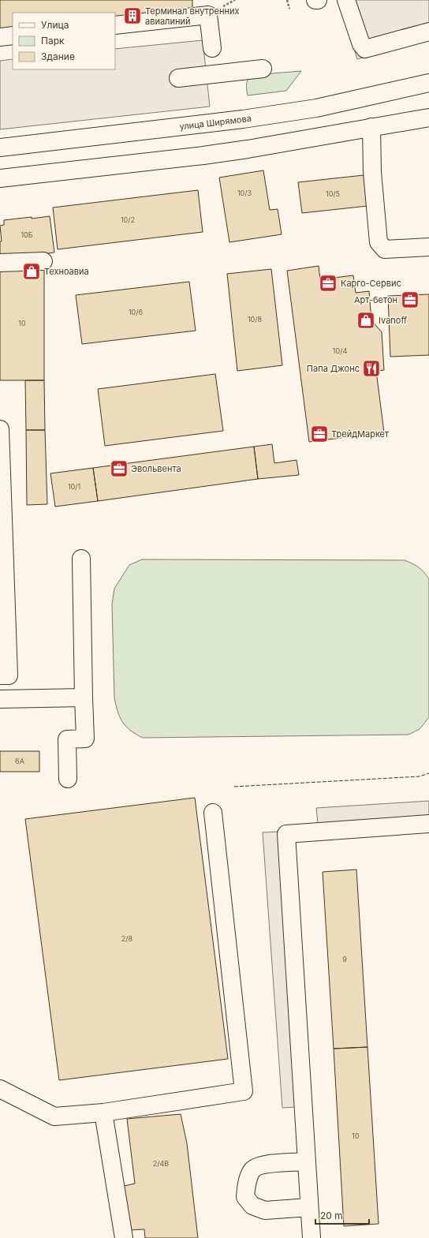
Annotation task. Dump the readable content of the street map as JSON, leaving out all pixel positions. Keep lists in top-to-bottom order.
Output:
{
  "streets": {
    "main road": ["улица Ширямова"]
  },
  "places": {
    "building": ["Терминал внутренних авиалиний"],
    "shop": ["Техноавиа", "Ivanoff"],
    "office": [
      "Карго-Сервис",
      "Арт-бетон",
      "ТрейдМаркет",
      "Эвольвента"
    ],
    "restaurant": ["Папа Джонс"]
  },
  "house_numbers": [
    "10/3",
    "10/5",
    "10/2",
    "10Б",
    "10/6",
    "10/8",
    "10",
    "10/4",
    "10/1",
    "6А",
    "2/8",
    "9",
    "10",
    "2/4В"
  ],
  "legend": ["Улица", "Парк", "Здание"],
  "scale_bar": "20 m"
}
